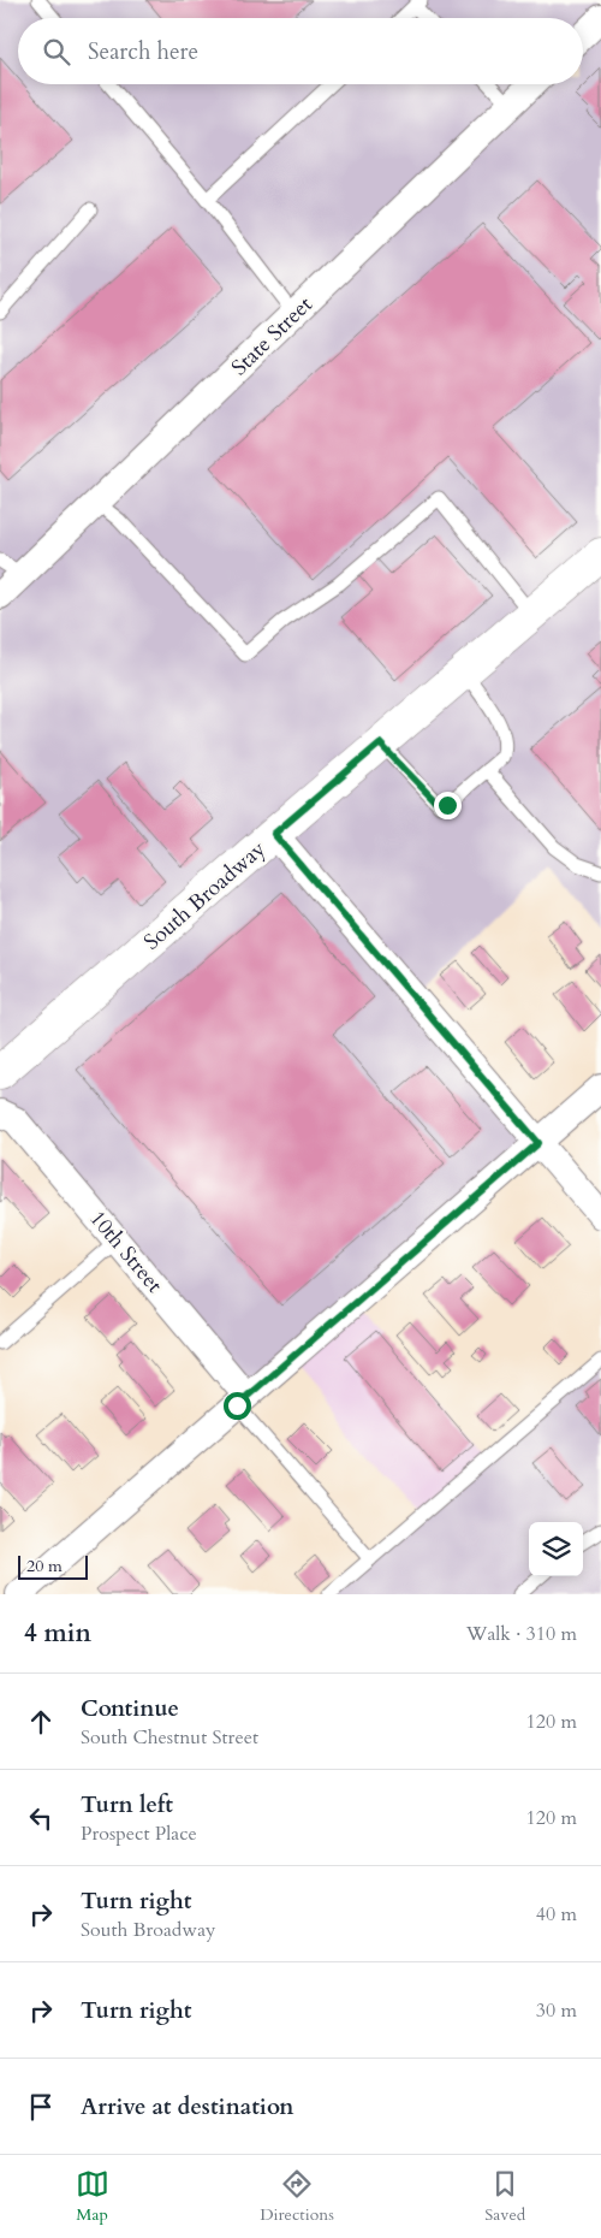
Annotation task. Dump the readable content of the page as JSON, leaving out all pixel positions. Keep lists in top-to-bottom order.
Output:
{
  "streets": {
    "street": ["State Street", "South Broadway", "10th Street"]
  },
  "scale_bar": "20 m",
  "page": {
    "search": "Search here",
    "scale": "20 m",
    "heading": ["4 min", "Walk · 310 m"],
    "list": [
      ["Continue", "South Chestnut Street", "120 m"],
      ["Turn left", "Prospect Place", "120 m"],
      ["Turn right", "South Broadway", "40 m"],
      ["Turn right", "30 m"],
      "Arrive at destination"
    ],
    "nav": ["Map", "Directions", "Saved"]
  }
}
